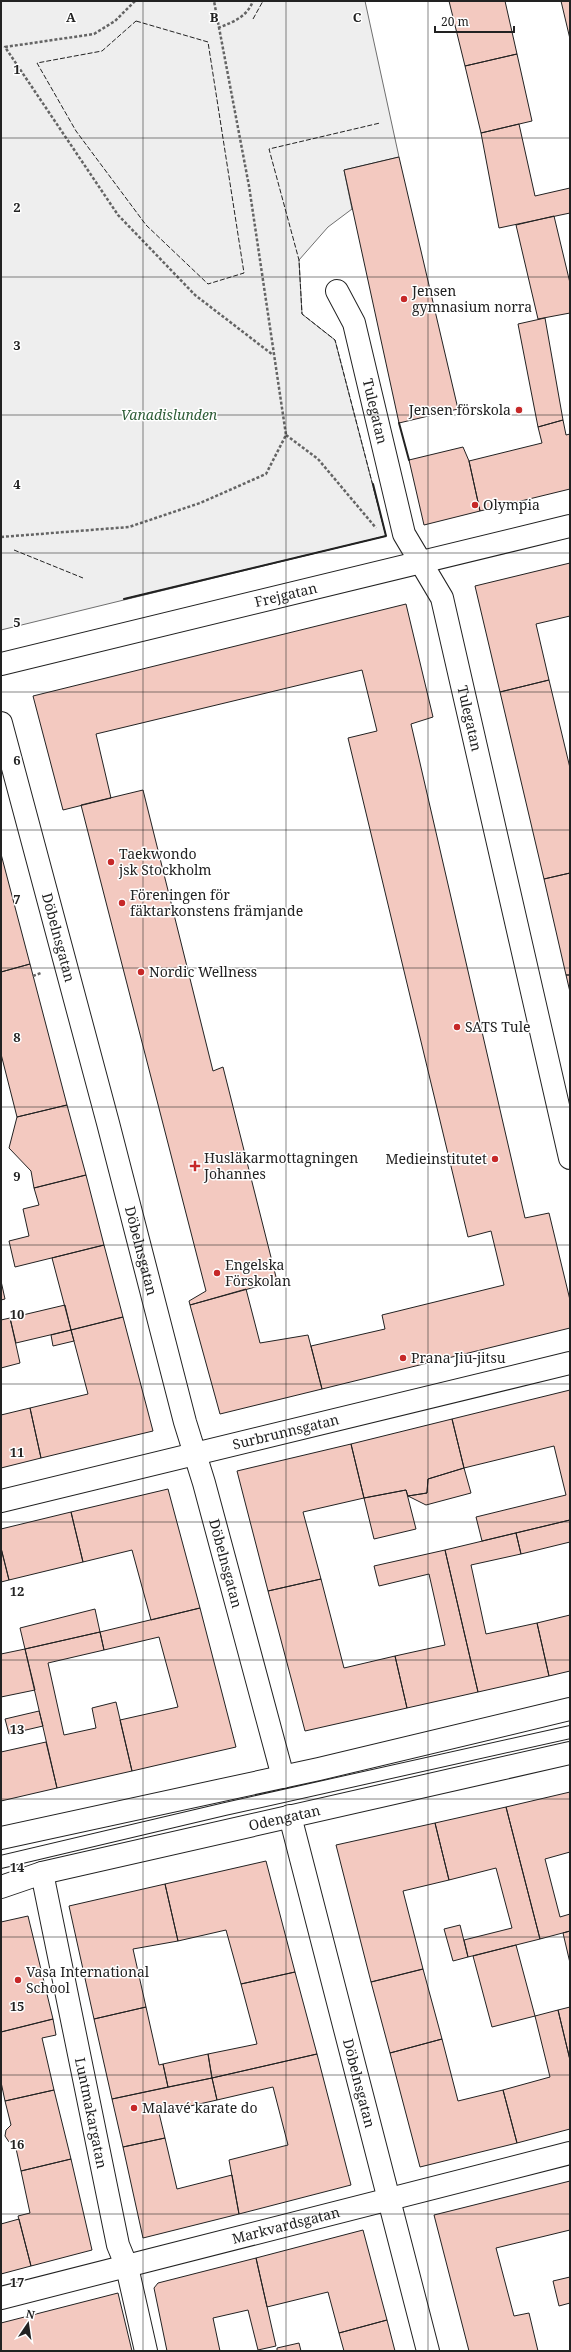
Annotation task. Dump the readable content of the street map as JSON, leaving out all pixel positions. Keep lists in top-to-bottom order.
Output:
{
  "streets": {
    "street": [
      "Tulegatan",
      "Frejgatan",
      "Döbelnsgatan",
      "Surbrunnsgatan",
      "Odengatan",
      "Luntmakargatan",
      "Markvardsgatan"
    ]
  },
  "crossings": [
    ["Tulegatan", "Frejgatan"],
    ["Döbelnsgatan", "Surbrunnsgatan"],
    ["Döbelnsgatan", "Odengatan"],
    ["Döbelnsgatan", "Markvardsgatan"],
    ["Odengatan", "Luntmakargatan"],
    ["Luntmakargatan", "Markvardsgatan"]
  ],
  "parks": ["Vanadislunden"],
  "places": {
    "other": [
      "Jensen gymnasium norra",
      "Jensen förskola",
      "Olympia",
      "Taekwondo jsk Stockholm",
      "Föreningen för fäktarkonstens främjande",
      "Nordic Wellness",
      "SATS Tule",
      "Medieinstitutet",
      "Engelska Förskolan",
      "Prana Jiu-jitsu",
      "Vasa International School",
      "Malavé karate do"
    ],
    "health": ["Husläkarmottagningen Johannes"]
  },
  "scale_bar": "20 m",
  "north": "top",
  "grid": {
    "columns": ["A", "B", "C"],
    "rows": [
      "1",
      "2",
      "3",
      "4",
      "5",
      "6",
      "7",
      "8",
      "9",
      "10",
      "11",
      "12",
      "13",
      "14",
      "15",
      "16",
      "17"
    ]
  }
}
